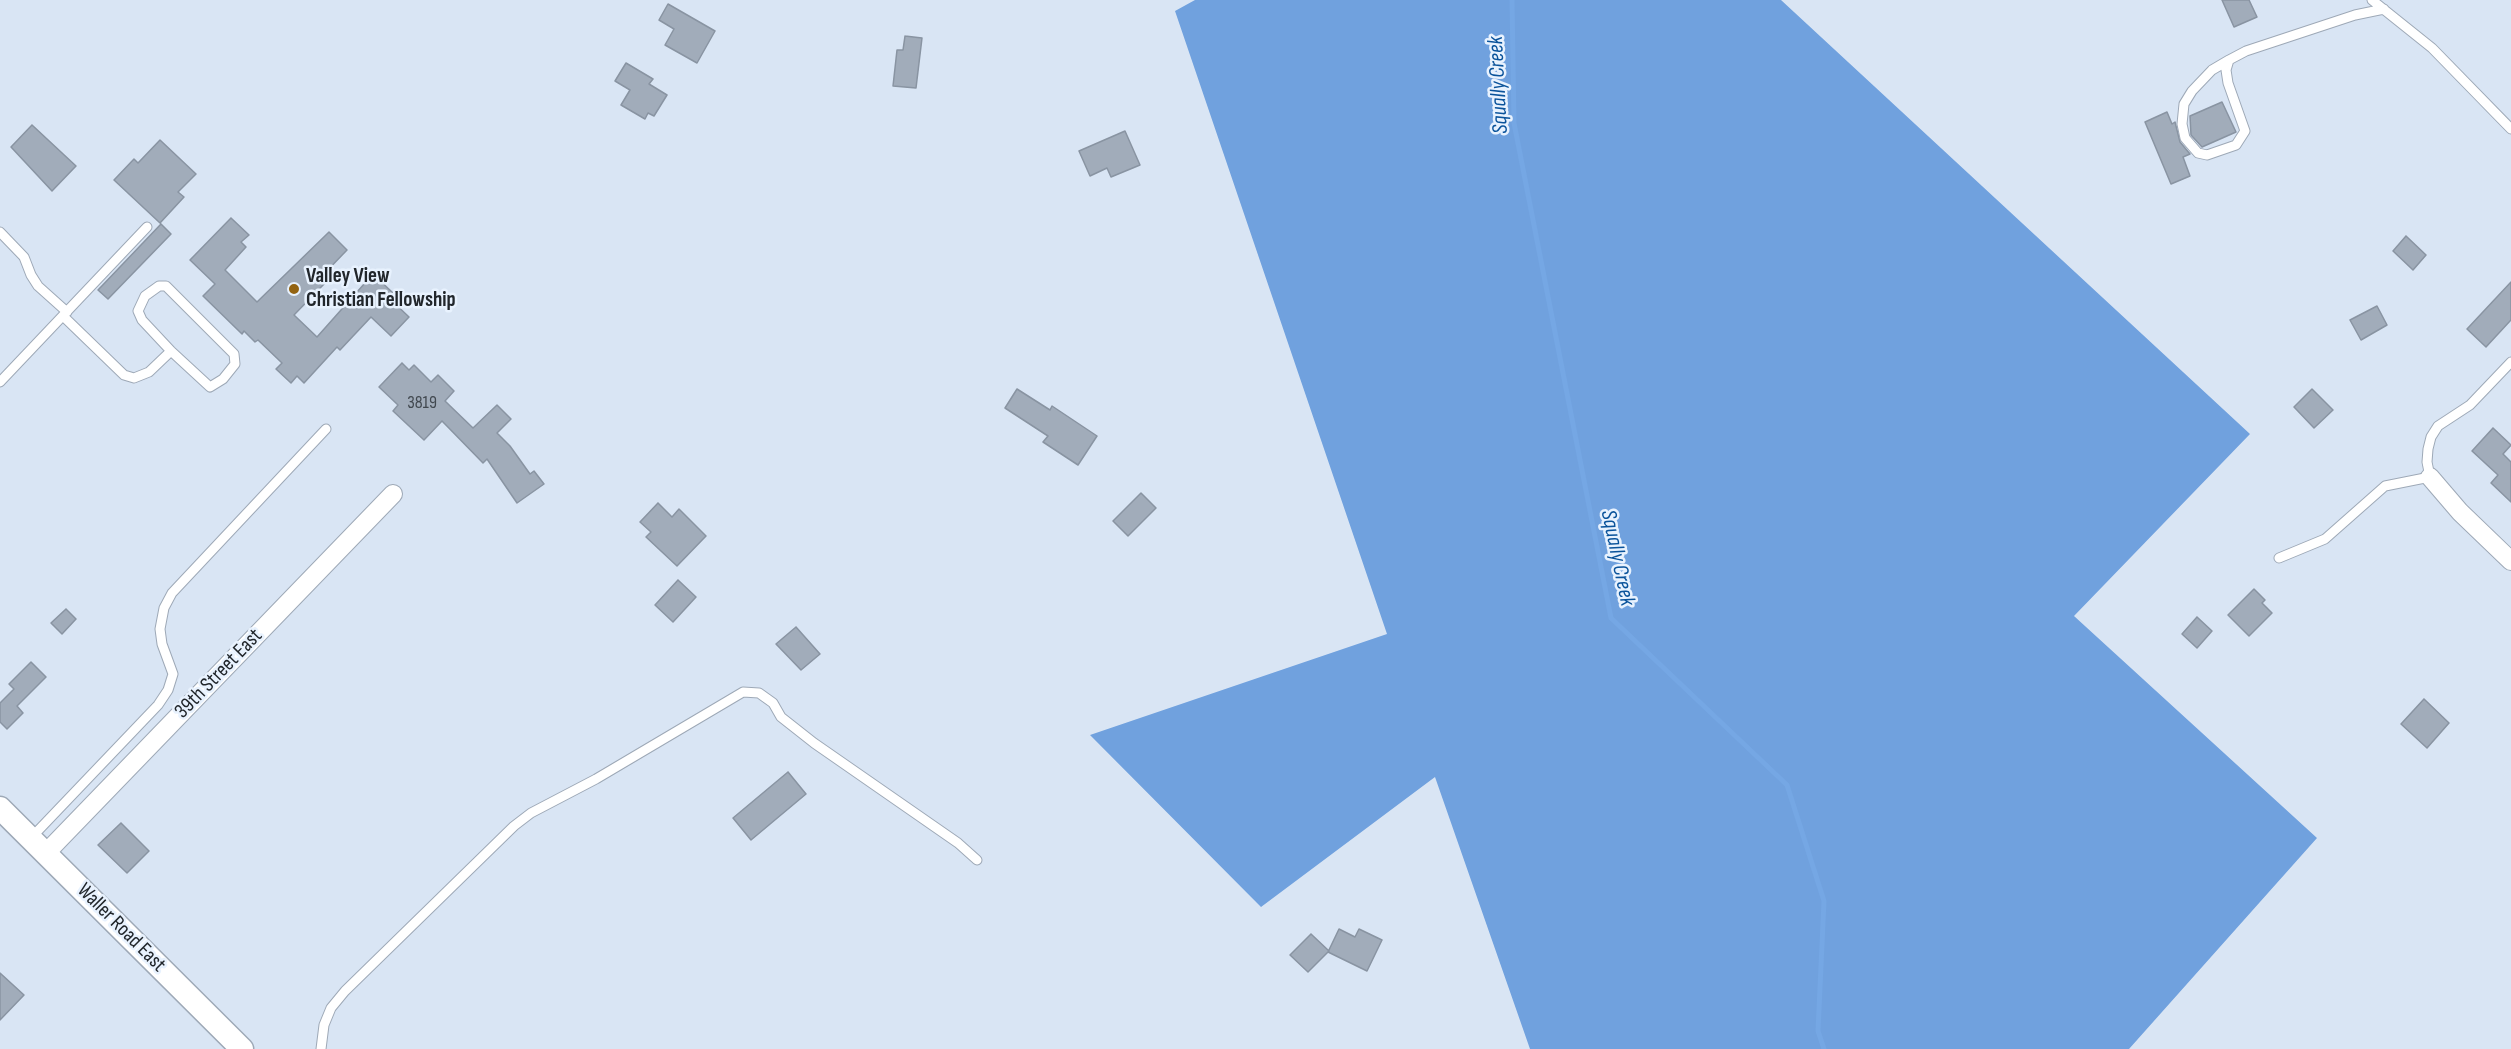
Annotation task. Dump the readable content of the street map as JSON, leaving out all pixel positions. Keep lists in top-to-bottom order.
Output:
{
  "streets": {
    "street": ["39th Street East", "Waller Road East"]
  },
  "crossings": [
    ["39th Street East", "Waller Road East"]
  ],
  "water": ["Squally Creek"],
  "places": ["Valley View Christian Fellowship"],
  "house_numbers": ["3819"]
}
